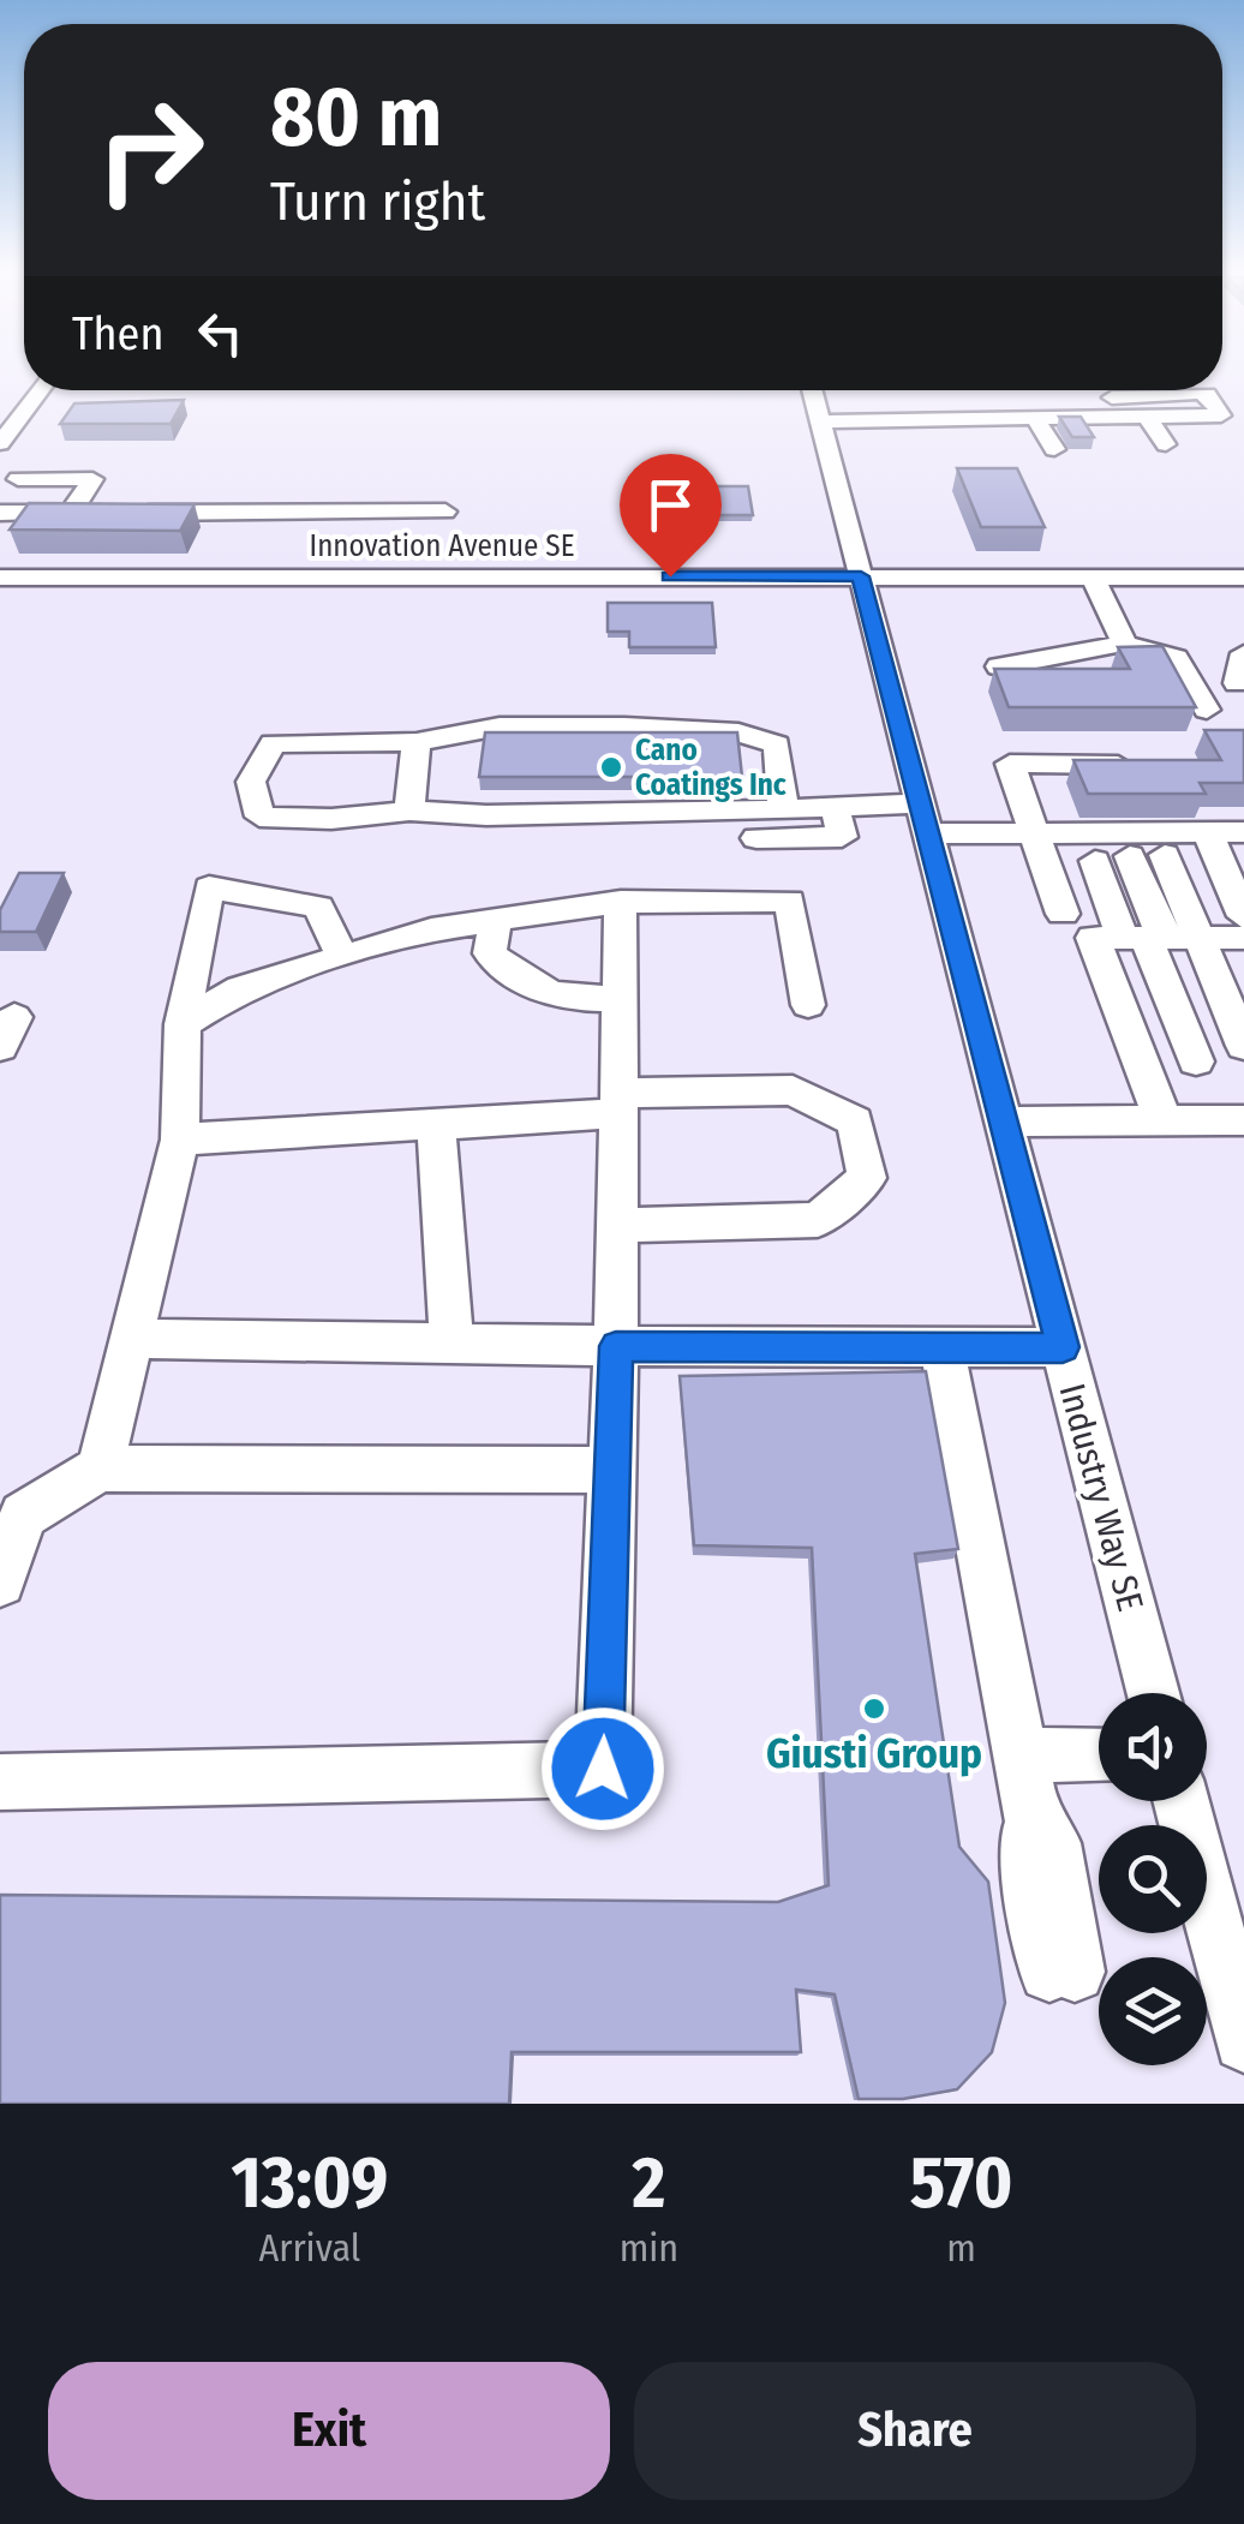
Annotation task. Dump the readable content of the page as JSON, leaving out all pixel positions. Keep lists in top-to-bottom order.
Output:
{
  "streets": {
    "street": ["Innovation Avenue SE", "Industry Way SE"]
  },
  "crossings": [
    ["Innovation Avenue SE", "Industry Way SE"]
  ],
  "places": ["Cano Coatings Inc", "Giusti Group"],
  "page": {
    "turn": ["80 m", "Turn right"],
    "then": "Then",
    "eta": [
      "13:09",
      "Arrival",
      "2",
      "min",
      "570",
      "m"
    ],
    "buttons": ["Exit", "Share"]
  }
}
